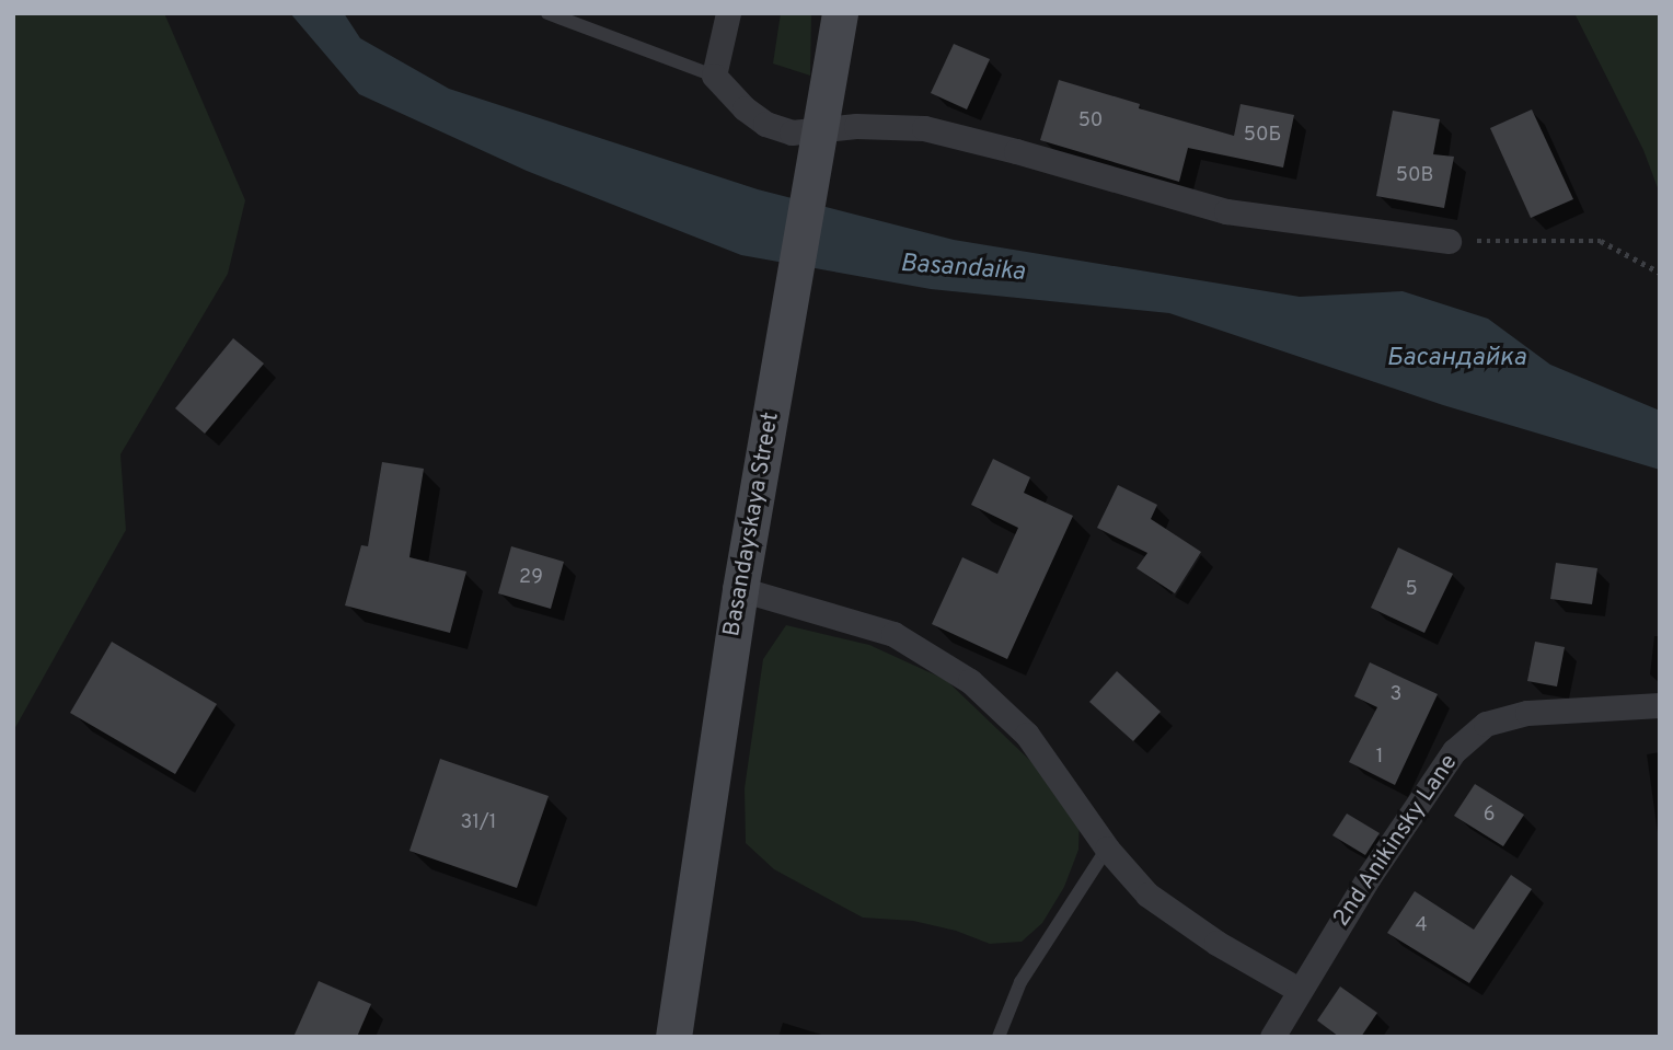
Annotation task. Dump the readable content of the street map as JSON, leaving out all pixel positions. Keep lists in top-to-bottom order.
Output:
{
  "streets": {
    "street": ["Basandayskaya Street", "2nd Anikinsky Lane"]
  },
  "water": ["Basandaika", "Басандайка"],
  "house_numbers": [
    "50",
    "50Б",
    "50В",
    "29",
    "5",
    "3",
    "1",
    "6",
    "31/1",
    "4"
  ]
}
